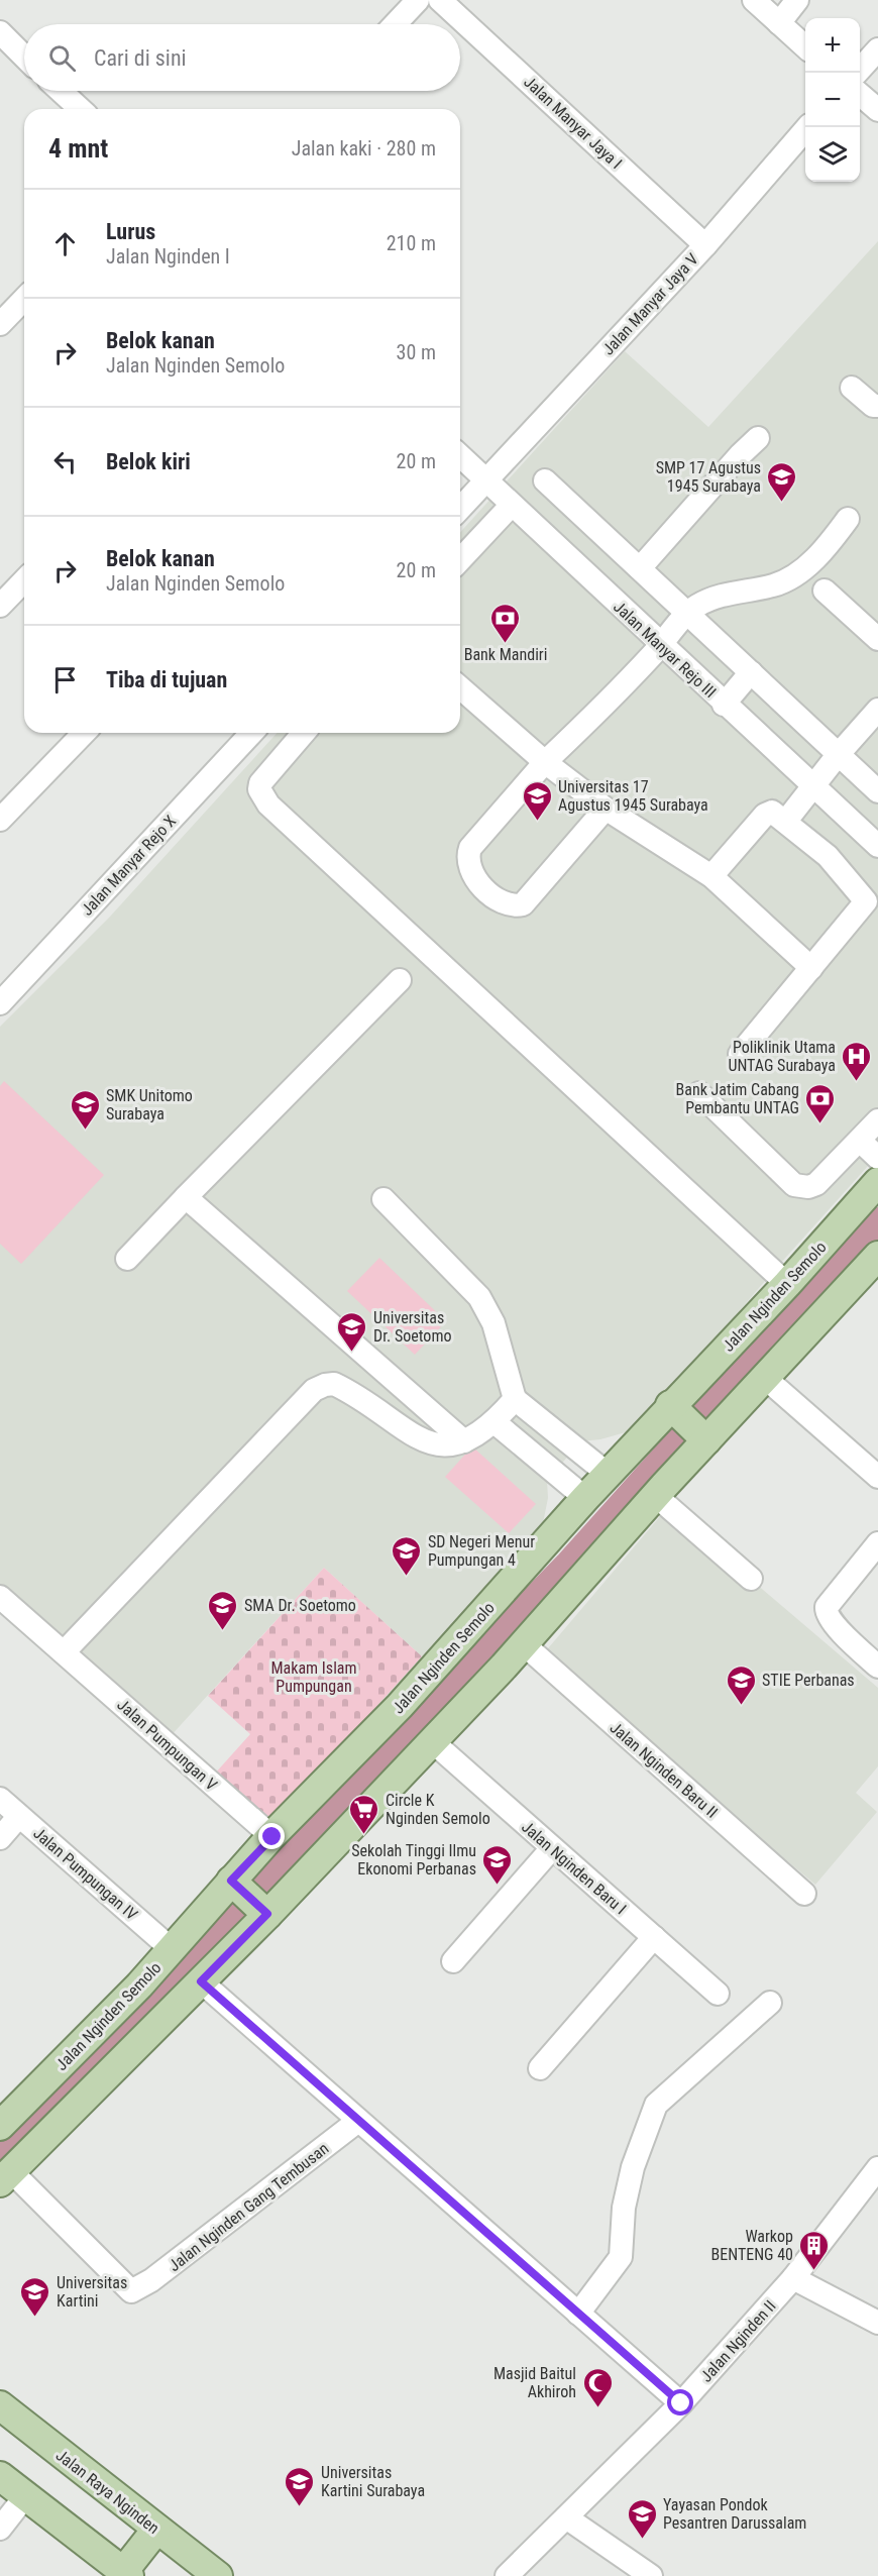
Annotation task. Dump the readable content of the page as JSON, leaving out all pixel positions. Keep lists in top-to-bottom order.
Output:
{
  "streets": {
    "main road": ["Jalan Nginden Semolo", "Jalan Raya Nginden"],
    "street": [
      "Jalan Manyar Jaya I",
      "Jalan Manyar Jaya V",
      "Jalan Manyar Rejo III",
      "Jalan Manyar Rejo X",
      "Jalan Pumpungan V",
      "Jalan Nginden Baru II",
      "Jalan Nginden Baru I",
      "Jalan Pumpungan IV",
      "Jalan Nginden Gang Tembusan",
      "Jalan Nginden II"
    ]
  },
  "crossings": [
    ["Jalan Manyar Jaya I", "Jalan Manyar Jaya V"],
    ["Jalan Manyar Jaya V", "Jalan Manyar Rejo III"],
    ["Jalan Nginden Semolo", "Jalan Pumpungan V"],
    ["Jalan Nginden Semolo", "Jalan Nginden Baru II"],
    ["Jalan Nginden Semolo", "Jalan Nginden Baru I"],
    ["Jalan Nginden Semolo", "Jalan Pumpungan IV"],
    ["Jalan Nginden Semolo", "Jalan Nginden Gang Tembusan"]
  ],
  "parks": ["Makam Islam Pumpungan"],
  "places": {
    "school or university": [
      "SMP 17 Agustus 1945 Surabaya",
      "Universitas 17 Agustus 1945 Surabaya",
      "SMK Unitomo Surabaya",
      "Universitas Dr. Soetomo",
      "SD Negeri Menur Pumpungan 4",
      "SMA Dr. Soetomo",
      "STIE Perbanas",
      "Sekolah Tinggi Ilmu Ekonomi Perbanas",
      "Universitas Kartini",
      "Universitas Kartini Surabaya",
      "Yayasan Pondok Pesantren Darussalam"
    ],
    "bank": ["Bank Mandiri", "Bank Jatim Cabang Pembantu UNTAG"],
    "hospital": ["Poliklinik Utama UNTAG Surabaya"],
    "supermarket": ["Circle K Nginden Semolo"],
    "building": ["Warkop BENTENG 40"],
    "mosque": ["Masjid Baitul Akhiroh"]
  },
  "page": {
    "map_buttons": ["+", "−"],
    "search": "Cari di sini",
    "heading": ["4 mnt", "Jalan kaki · 280 m"],
    "list": [
      ["Lurus", "Jalan Nginden I", "210 m"],
      ["Belok kanan", "Jalan Nginden Semolo", "30 m"],
      ["Belok kiri", "20 m"],
      ["Belok kanan", "Jalan Nginden Semolo", "20 m"],
      "Tiba di tujuan"
    ]
  }
}
